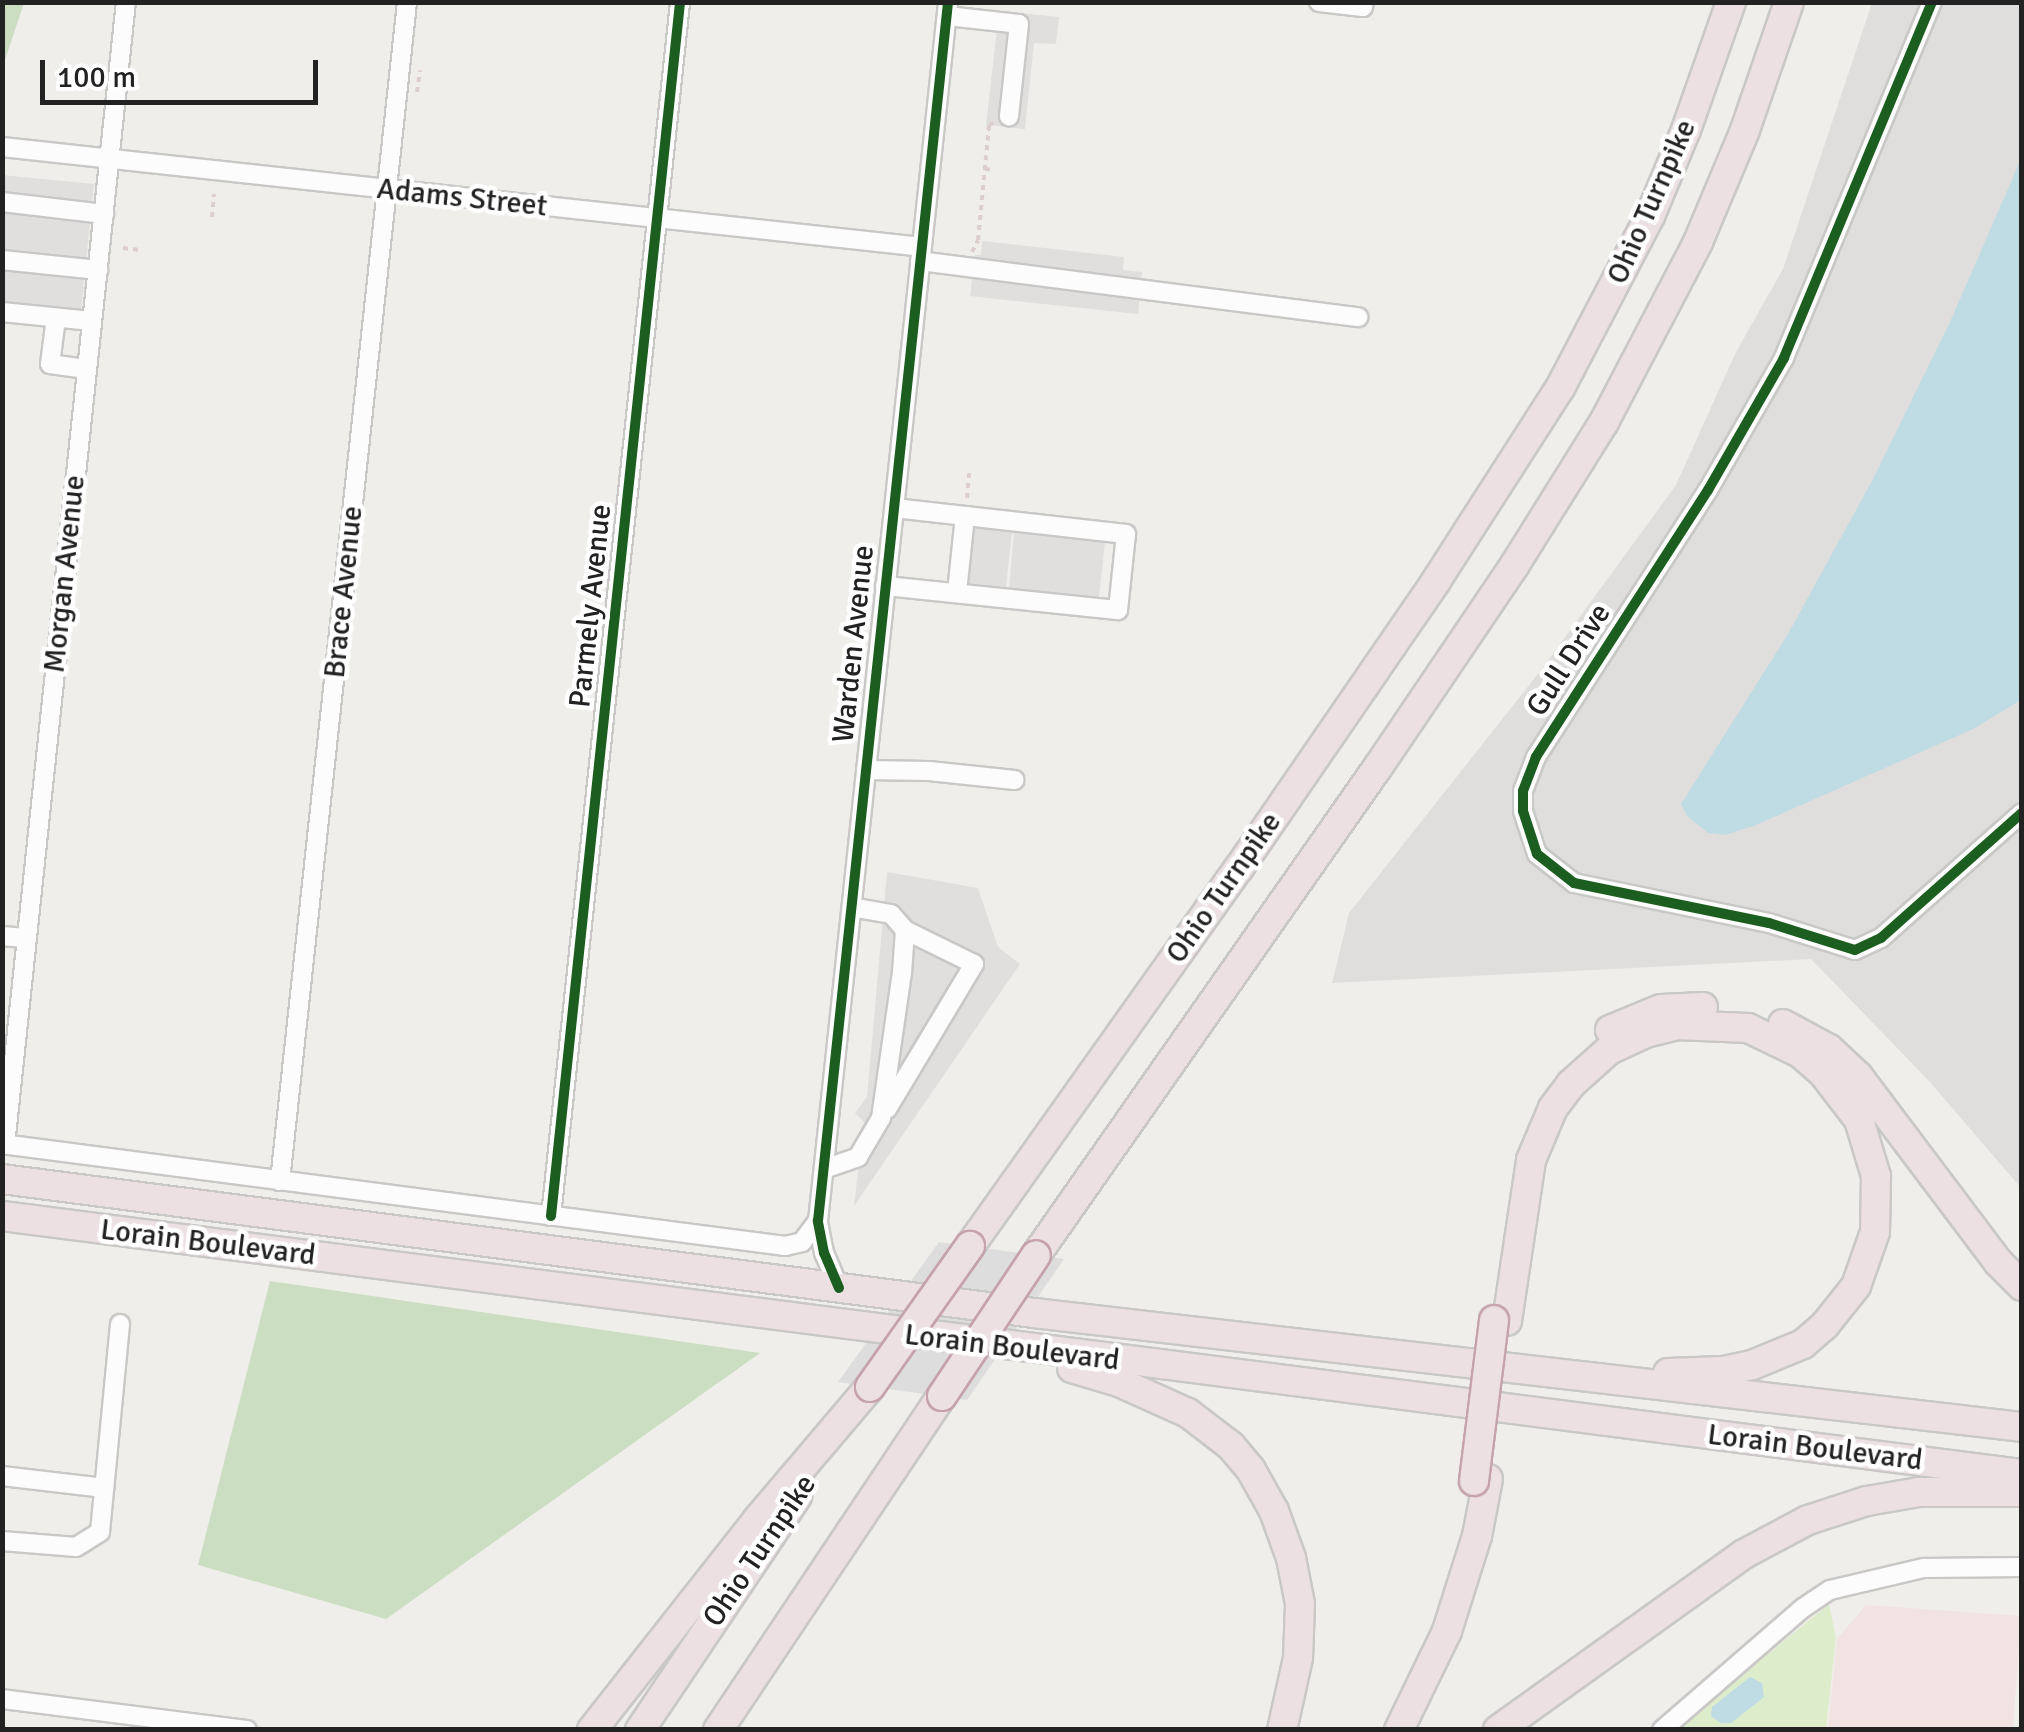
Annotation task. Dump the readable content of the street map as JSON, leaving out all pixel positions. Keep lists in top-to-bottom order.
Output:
{
  "streets": {
    "highway": ["Ohio Turnpike", "Lorain Boulevard"],
    "street": [
      "Adams Street",
      "Morgan Avenue",
      "Brace Avenue",
      "Parmely Avenue",
      "Warden Avenue",
      "Gull Drive"
    ]
  },
  "crossings": [
    ["Adams Street", "Morgan Avenue"],
    ["Adams Street", "Brace Avenue"],
    ["Adams Street", "Parmely Avenue"],
    ["Adams Street", "Warden Avenue"],
    ["Warden Avenue", "Lorain Boulevard"]
  ],
  "scale_bar": "100 m"
}
